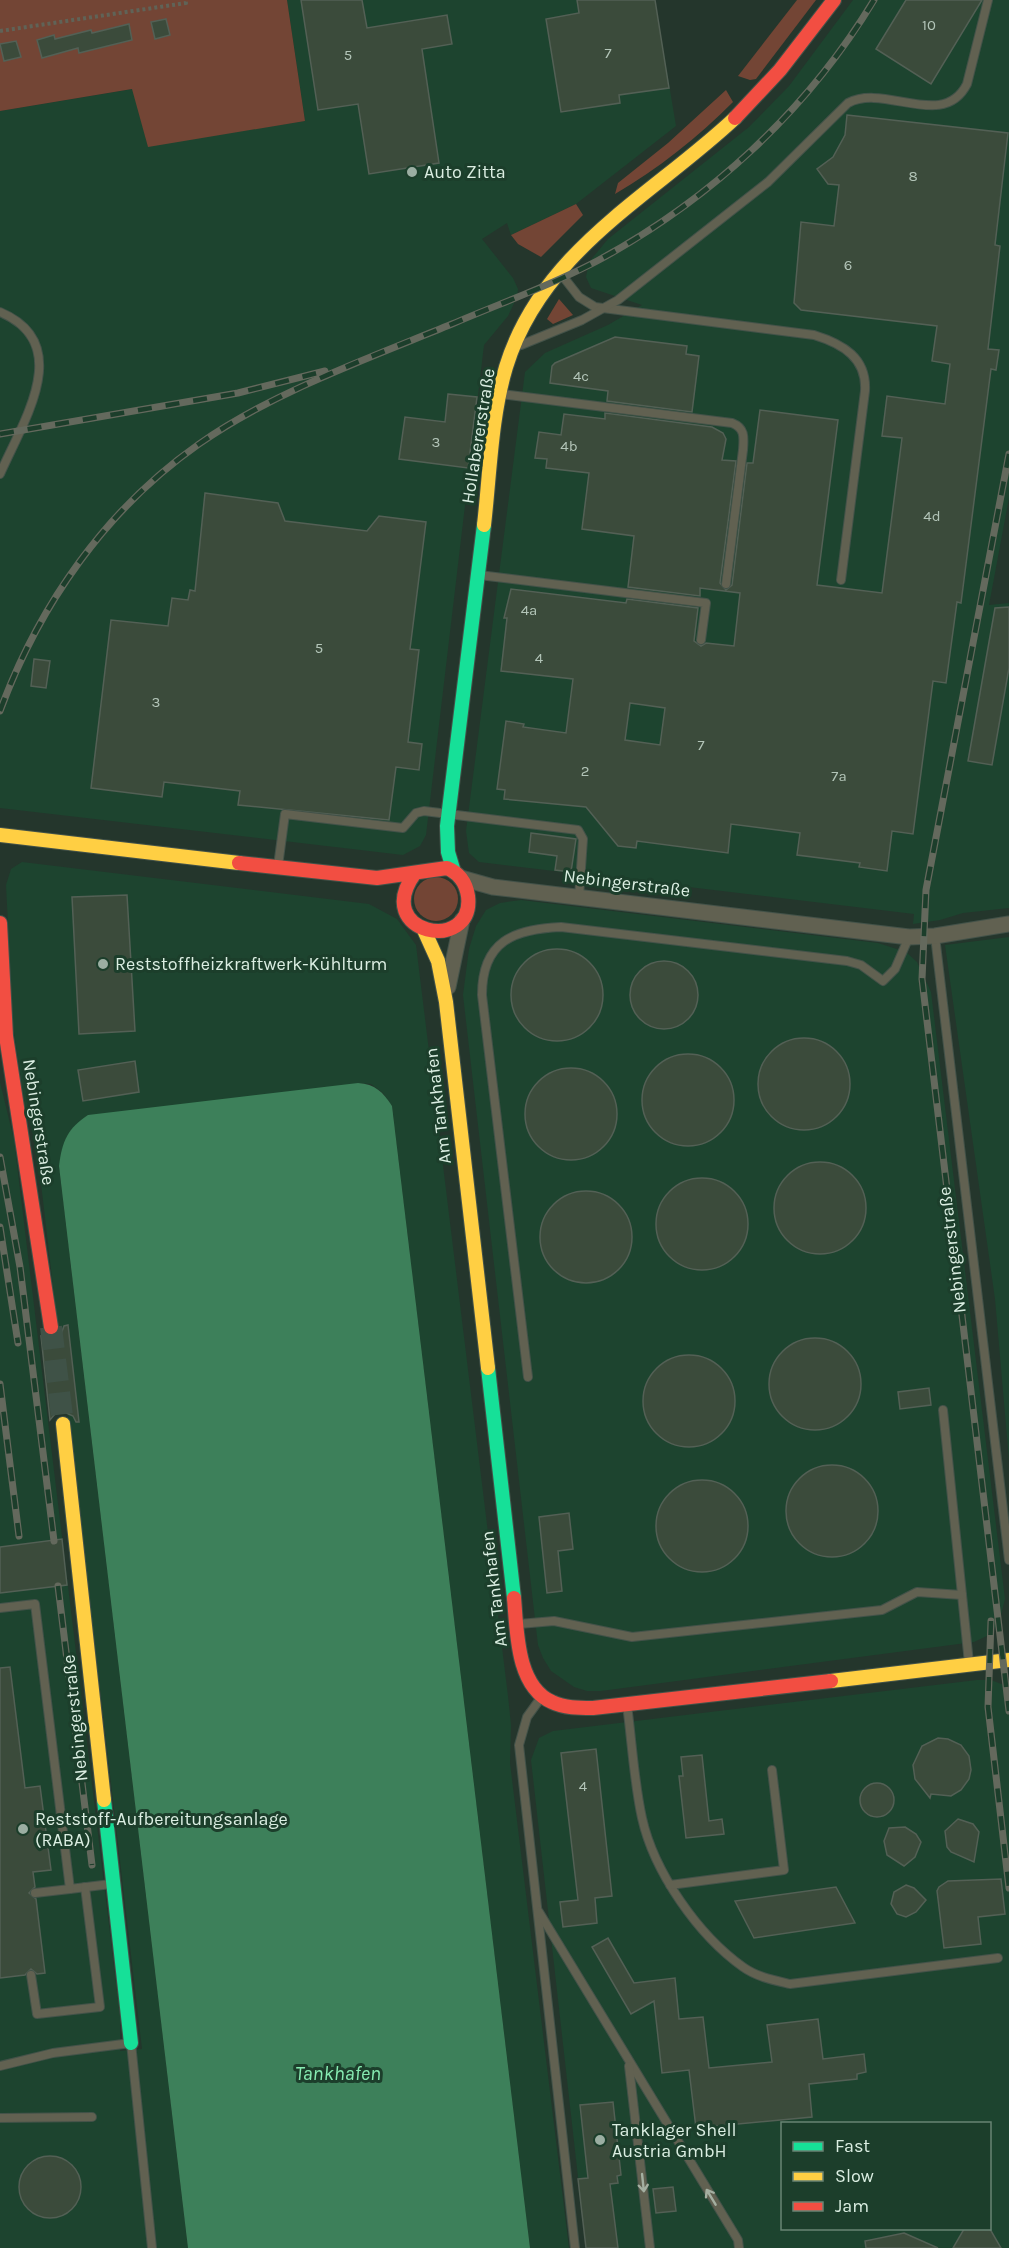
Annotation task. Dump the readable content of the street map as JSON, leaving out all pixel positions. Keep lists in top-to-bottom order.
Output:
{
  "streets": {
    "street": ["Hollabererstraße", "Nebingerstraße", "Am Tankhafen"]
  },
  "crossings": [
    ["Hollabererstraße", "Nebingerstraße"],
    ["Hollabererstraße", "Am Tankhafen"],
    ["Nebingerstraße", "Am Tankhafen"]
  ],
  "water": ["Tankhafen"],
  "places": [
    "Auto Zitta",
    "Reststoffheizkraftwerk-Kühlturm",
    "Reststoff-Aufbereitungsanlage (RABA)",
    "Tanklager Shell Austria GmbH"
  ],
  "house_numbers": [
    "10",
    "7",
    "5",
    "8",
    "6",
    "4c",
    "3",
    "4b",
    "4d",
    "4a",
    "5",
    "4",
    "3",
    "7",
    "2",
    "7a",
    "4"
  ],
  "legend": ["Fast", "Slow", "Jam"]
}
